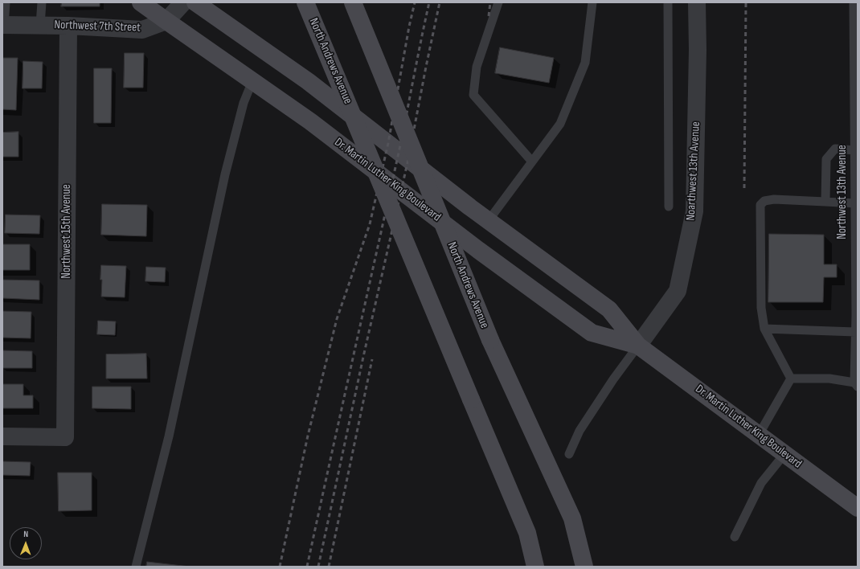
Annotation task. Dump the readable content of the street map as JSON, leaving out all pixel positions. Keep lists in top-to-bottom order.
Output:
{
  "streets": {
    "main road": ["North Andrews Avenue", "Dr. Martin Luther King Boulevard"],
    "street": ["Northwest 7th Street", "Noarthwest 13th Avenue", "Northwest 15th Avenue"],
    "lane": ["Northwest 13th Avenue"]
  },
  "crossings": [
    ["Northwest 7th Street", "Dr. Martin Luther King Boulevard"],
    ["Northwest 7th Street", "Northwest 15th Avenue"],
    ["Noarthwest 13th Avenue", "Dr. Martin Luther King Boulevard"]
  ],
  "north": "top"
}
